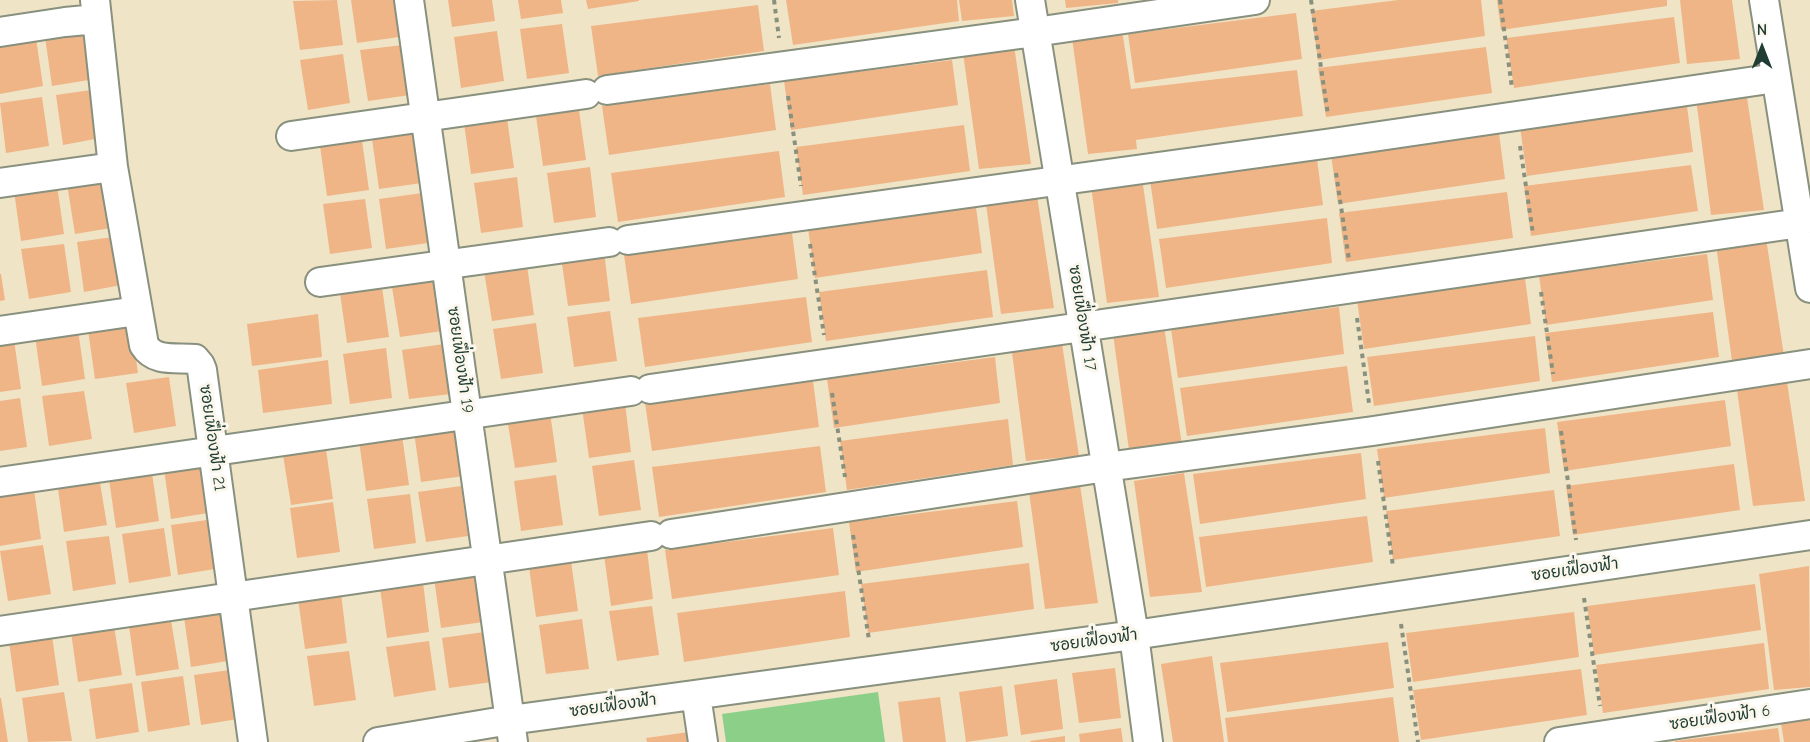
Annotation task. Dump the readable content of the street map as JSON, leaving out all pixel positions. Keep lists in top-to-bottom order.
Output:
{
  "streets": {
    "street": [
      "ซอยเฟื่องฟ้า 17",
      "ซอยเฟื่องฟ้า 19",
      "ซอยเฟื่องฟ้า 21",
      "ซอยเฟื่องฟ้า",
      "ซอยเฟื่องฟ้า 6"
    ]
  },
  "crossings": [
    ["ซอยเฟื่องฟ้า 17", "ซอยเฟื่องฟ้า"],
    ["ซอยเฟื่องฟ้า 19", "ซอยเฟื่องฟ้า"]
  ],
  "north": "top"
}
